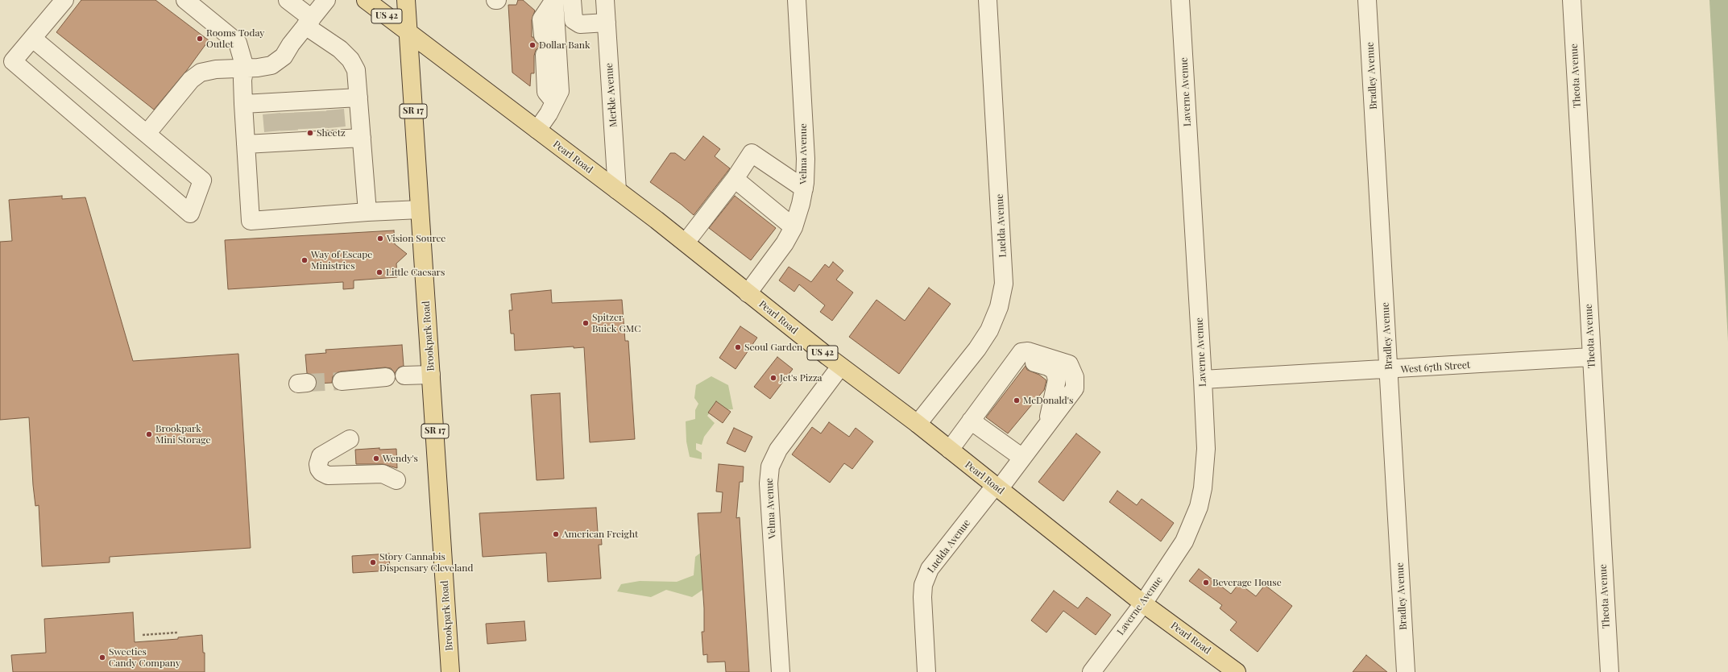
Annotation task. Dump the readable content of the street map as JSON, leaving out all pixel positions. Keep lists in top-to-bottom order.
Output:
{
  "streets": {
    "main road": [
      "US 42",
      "SR 17",
      "Pearl Road",
      "Brookpark Road"
    ],
    "street": [
      "Bradley Avenue",
      "Theota Avenue",
      "Laverne Avenue",
      "Merkle Avenue",
      "Velma Avenue",
      "Luelda Avenue",
      "West 67th Street"
    ]
  },
  "crossings": [
    ["Bradley Avenue", "West 67th Street"],
    ["Theota Avenue", "West 67th Street"],
    ["Laverne Avenue", "Pearl Road"],
    ["Laverne Avenue", "West 67th Street"],
    ["Merkle Avenue", "Pearl Road"],
    ["Velma Avenue", "Pearl Road"],
    ["Pearl Road", "Luelda Avenue"],
    ["Pearl Road", "Brookpark Road"]
  ],
  "places": [
    "Rooms Today Outlet",
    "Dollar Bank",
    "Sheetz",
    "Vision Source",
    "Way of Escape Ministries",
    "Little Caesars",
    "Spitzer Buick GMC",
    "Seoul Garden",
    "Jet's Pizza",
    "McDonald's",
    "Brookpark Mini Storage",
    "Wendy's",
    "American Freight",
    "Story Cannabis Dispensary Cleveland",
    "Beverage House",
    "Sweeties Candy Company"
  ]
}
